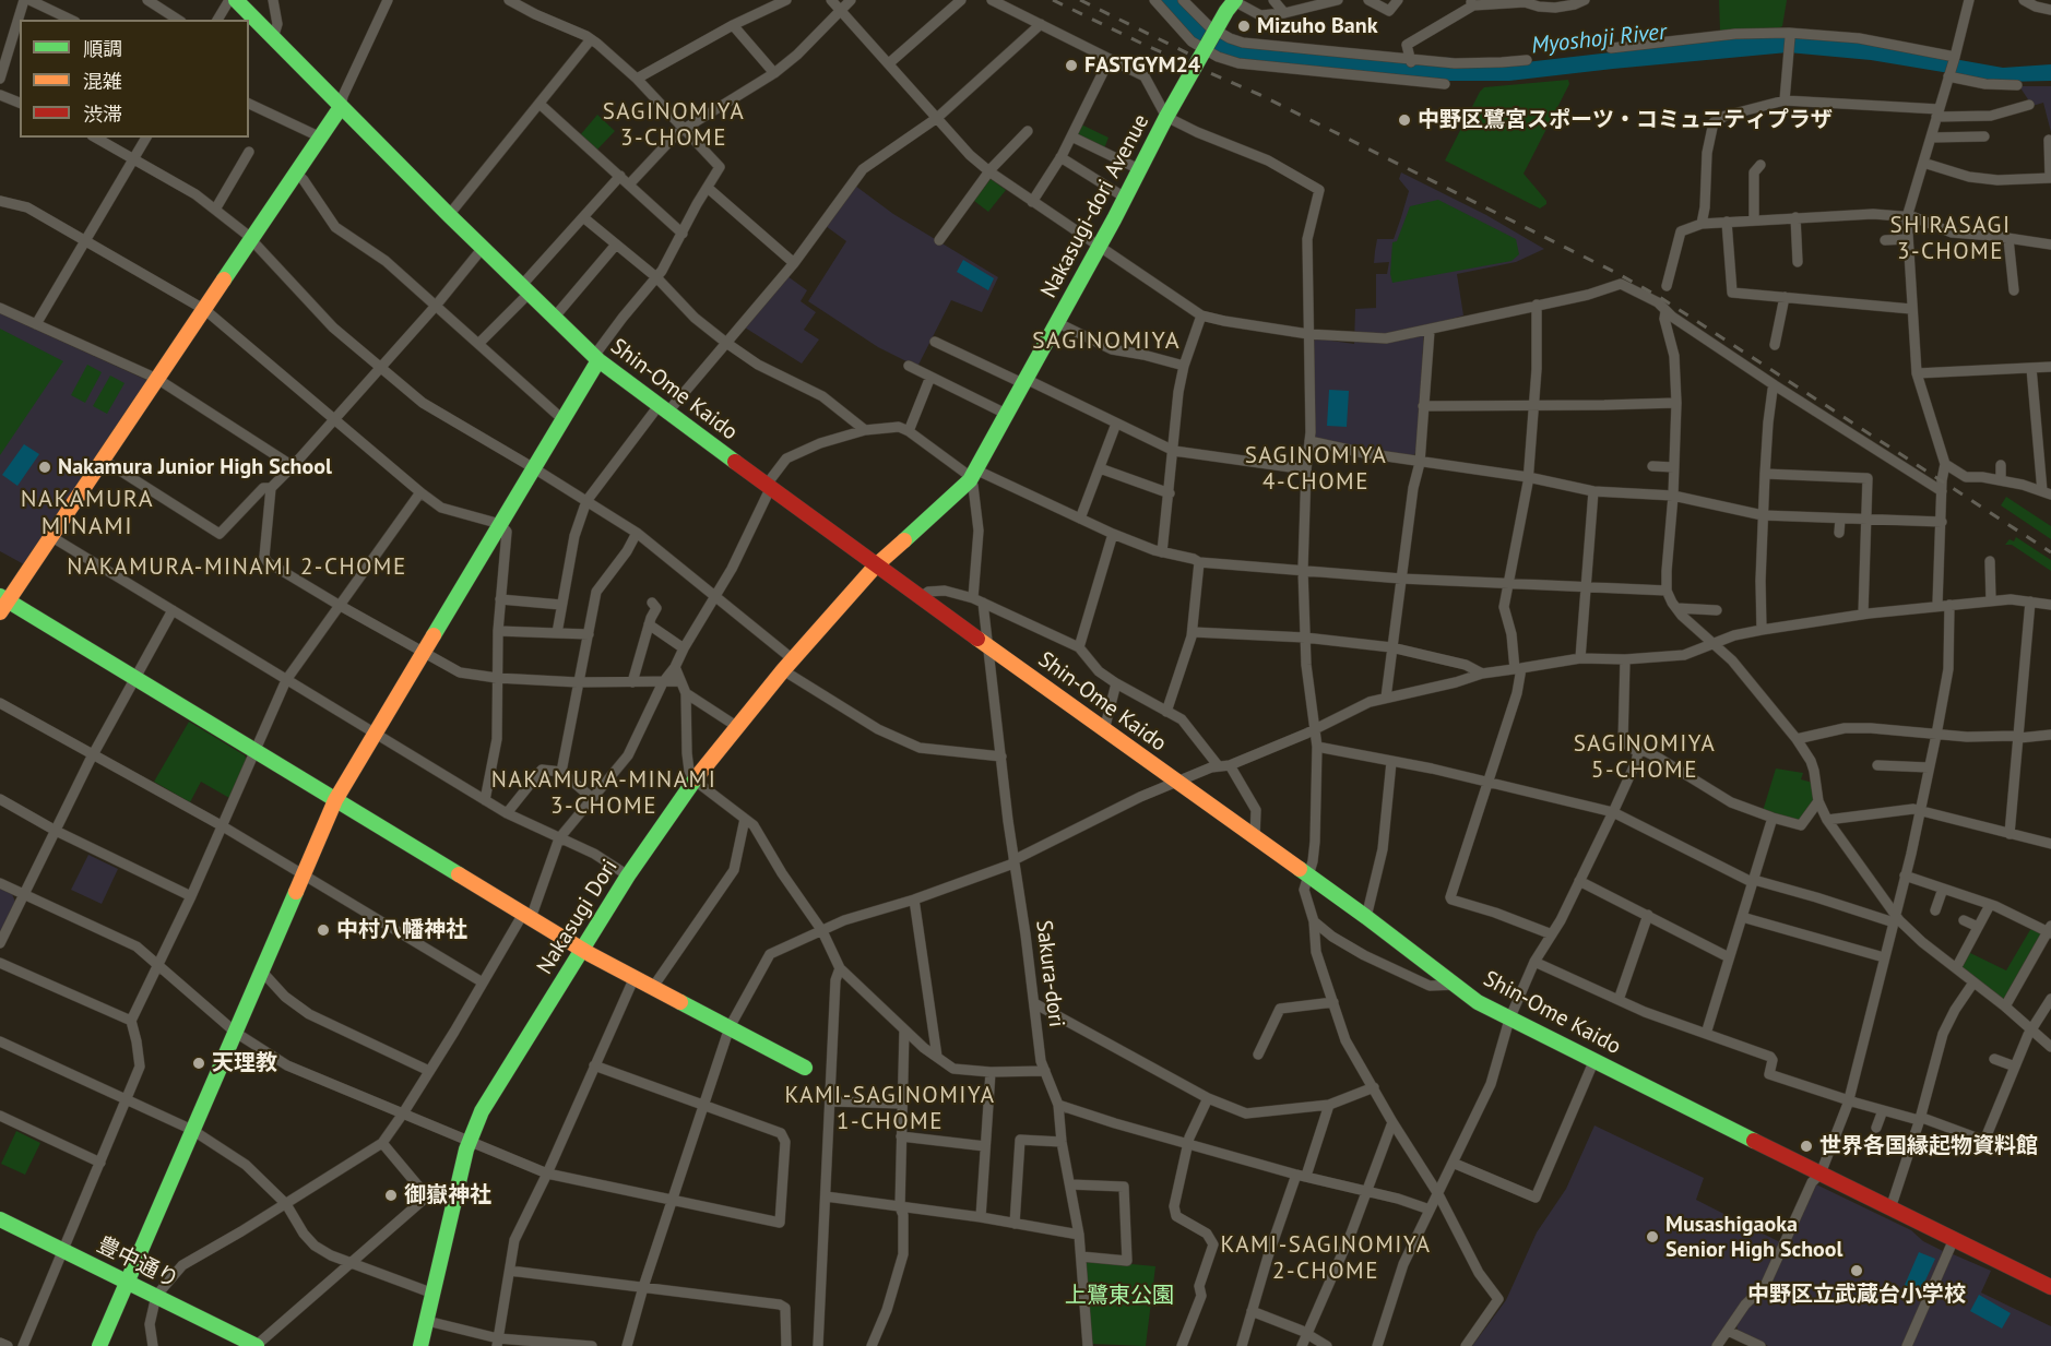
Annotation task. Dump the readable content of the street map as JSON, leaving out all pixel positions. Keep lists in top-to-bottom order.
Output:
{
  "streets": {
    "main road": [
      "Nakasugi-dori Avenue",
      "Shin-Ome Kaido",
      "Nakasugi Dori",
      "豊中通り"
    ],
    "street": ["Sakura-dori"]
  },
  "crossings": [
    ["Nakasugi-dori Avenue", "Shin-Ome Kaido"],
    ["Nakasugi-dori Avenue", "Nakasugi Dori"],
    ["Nakasugi-dori Avenue", "Sakura-dori"],
    ["Shin-Ome Kaido", "Nakasugi Dori"],
    ["Shin-Ome Kaido", "Sakura-dori"]
  ],
  "districts": [
    "SAGINOMIYA 3-CHOME",
    "SHIRASAGI 3-CHOME",
    "SAGINOMIYA",
    "SAGINOMIYA 4-CHOME",
    "NAKAMURA MINAMI",
    "NAKAMURA-MINAMI 2-CHOME",
    "SAGINOMIYA 5-CHOME",
    "NAKAMURA-MINAMI 3-CHOME",
    "KAMI-SAGINOMIYA 1-CHOME",
    "KAMI-SAGINOMIYA 2-CHOME"
  ],
  "water": ["Myoshoji River"],
  "parks": ["上鷺東公園"],
  "places": [
    "Mizuho Bank",
    "FASTGYM24",
    "中野区鷺宮スポーツ・コミュニティプラザ",
    "Nakamura Junior High School",
    "中村八幡神社",
    "天理教",
    "世界各国縁起物資料館",
    "御嶽神社",
    "Musashigaoka Senior High School",
    "中野区立武蔵台小学校"
  ],
  "legend": ["順調", "混雑", "渋滞"]
}
